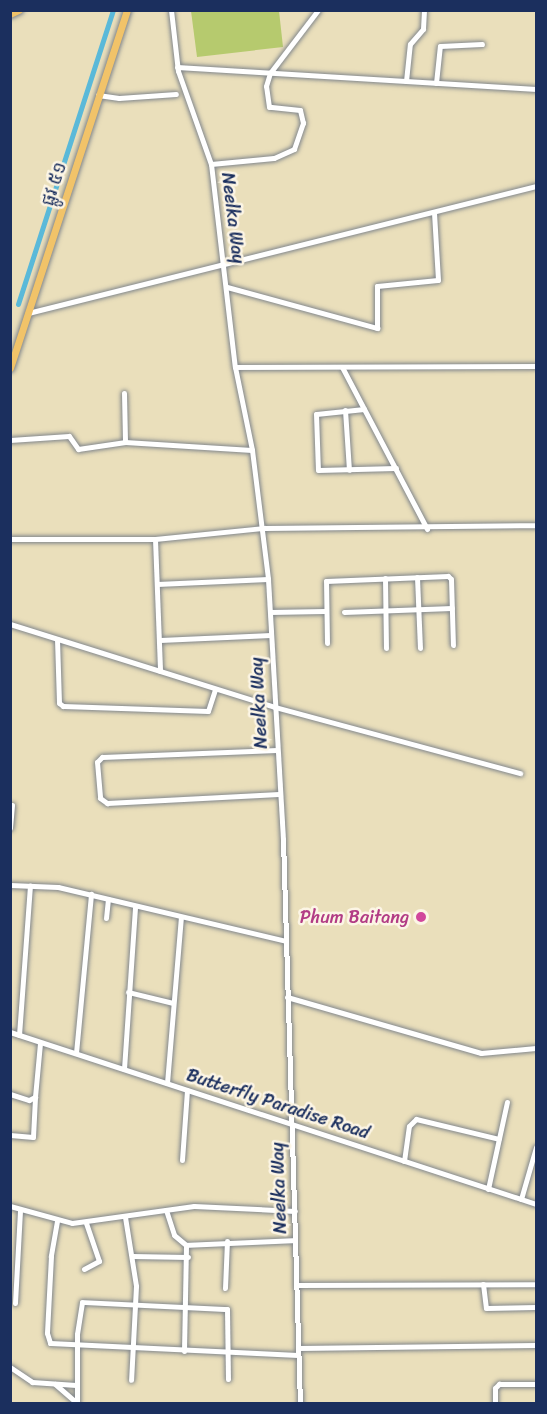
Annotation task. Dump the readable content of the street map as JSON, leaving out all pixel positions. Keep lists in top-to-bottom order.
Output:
{
  "streets": {
    "main road": ["ផ្លូវ ៥១"],
    "street": ["Neelka Way", "Butterfly Paradise Road"]
  },
  "crossings": [
    ["Neelka Way", "Butterfly Paradise Road"]
  ],
  "places": ["Phum Baitang"]
}
